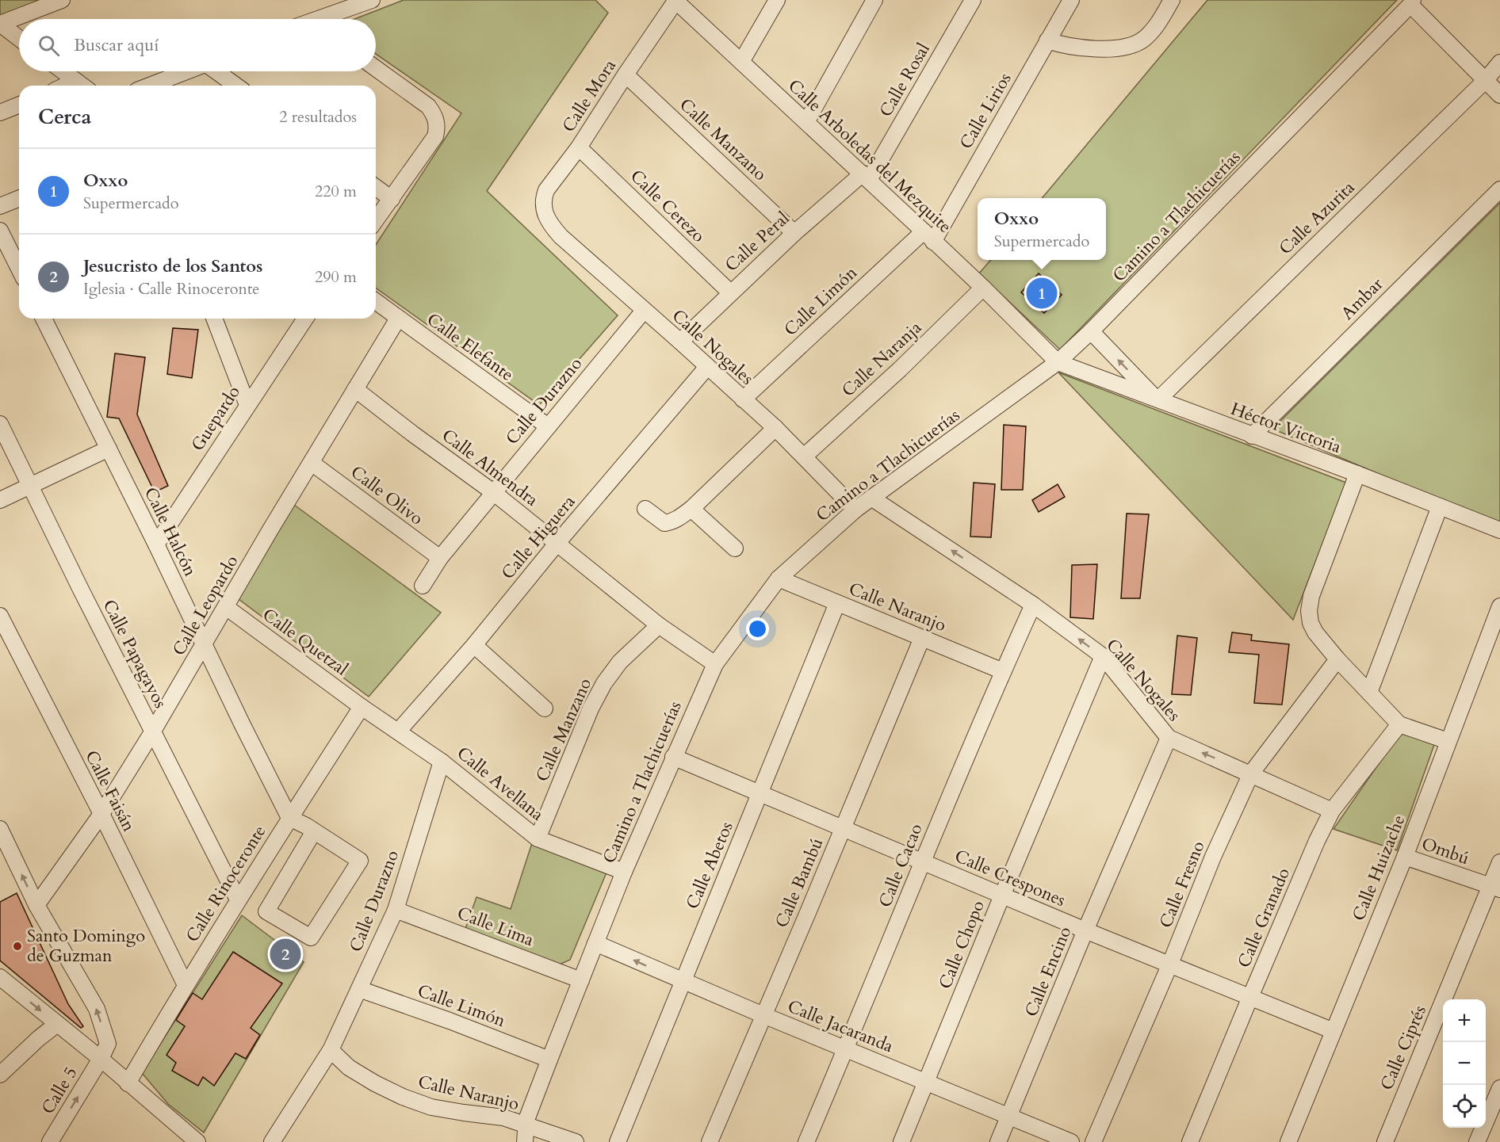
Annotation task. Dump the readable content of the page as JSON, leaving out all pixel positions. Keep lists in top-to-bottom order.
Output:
{
  "streets": {
    "street": [
      "Calle Rosal",
      "Calle Mora",
      "Calle Lirios",
      "Calle Manzano",
      "Calle Arboledas del Mezquite",
      "Calle Cerezo",
      "Camino a Tlachicuerías",
      "Calle Azurita",
      "Calle Peral",
      "Ambar",
      "Calle Limón",
      "Calle Elefante",
      "Calle Nogales",
      "Calle Naranja",
      "Calle Durazno",
      "Guepardo",
      "Héctor Victoria",
      "Calle Almendra",
      "Calle Olivo",
      "Calle Halcón",
      "Calle Higuera",
      "Calle Leopardo",
      "Calle Naranjo",
      "Calle Quetzal",
      "Calle Papagayos",
      "Calle Avellana",
      "Calle Faisán",
      "Ombú",
      "Calle Abetos",
      "Calle Cacao",
      "Calle Huizache",
      "Calle Crespones",
      "Calle Bambú",
      "Calle Rinoceronte",
      "Calle Fresno",
      "Calle Granado",
      "Calle Lima",
      "Calle Chopo",
      "Calle Encino",
      "Calle Jacaranda",
      "Calle Ciprés",
      "Calle 5"
    ]
  },
  "crossings": [
    ["Calle Rosal", "Calle Arboledas del Mezquite"],
    ["Calle Rosal", "Calle Peral"],
    ["Calle Mora", "Calle Manzano"],
    ["Calle Mora", "Calle Arboledas del Mezquite"],
    ["Calle Mora", "Calle Cerezo"],
    ["Calle Mora", "Calle Nogales"],
    ["Calle Lirios", "Calle Arboledas del Mezquite"],
    ["Calle Lirios", "Calle Limón"],
    ["Calle Manzano", "Calle Peral"],
    ["Calle Manzano", "Calle Almendra"],
    ["Calle Manzano", "Calle Avellana"],
    ["Calle Arboledas del Mezquite", "Camino a Tlachicuerías"],
    ["Calle Arboledas del Mezquite", "Calle Peral"],
    ["Calle Arboledas del Mezquite", "Calle Limón"],
    ["Calle Arboledas del Mezquite", "Calle Naranja"],
    ["Calle Arboledas del Mezquite", "Héctor Victoria"],
    ["Calle Cerezo", "Calle Peral"],
    ["Camino a Tlachicuerías", "Calle Limón"],
    ["Camino a Tlachicuerías", "Calle Nogales"],
    ["Camino a Tlachicuerías", "Héctor Victoria"],
    ["Camino a Tlachicuerías", "Calle Almendra"],
    ["Camino a Tlachicuerías", "Calle Naranjo"],
    ["Camino a Tlachicuerías", "Calle Avellana"],
    ["Camino a Tlachicuerías", "Calle Crespones"],
    ["Camino a Tlachicuerías", "Calle Lima"],
    ["Camino a Tlachicuerías", "Calle Jacaranda"],
    ["Calle Azurita", "Héctor Victoria"],
    ["Calle Peral", "Calle Nogales"],
    ["Ambar", "Héctor Victoria"],
    ["Calle Limón", "Calle Nogales"],
    ["Calle Limón", "Calle Durazno"],
    ["Calle Elefante", "Calle Durazno"],
    ["Calle Elefante", "Calle Leopardo"],
    ["Calle Nogales", "Calle Naranja"],
    ["Calle Nogales", "Calle Durazno"],
    ["Calle Nogales", "Calle Higuera"],
    ["Calle Nogales", "Calle Cacao"],
    ["Calle Nogales", "Calle Fresno"],
    ["Calle Nogales", "Calle Granado"],
    ["Calle Nogales", "Calle Chopo"],
    ["Calle Nogales", "Calle Encino"],
    ["Calle Durazno", "Calle Almendra"],
    ["Calle Durazno", "Calle Olivo"],
    ["Calle Durazno", "Calle Naranjo"],
    ["Calle Durazno", "Calle Avellana"],
    ["Calle Durazno", "Calle Lima"],
    ["Guepardo", "Calle Halcón"],
    ["Calle Almendra", "Calle Higuera"],
    ["Calle Almendra", "Calle Leopardo"],
    ["Calle Olivo", "Calle Leopardo"],
    ["Calle Halcón", "Calle Leopardo"],
    ["Calle Halcón", "Calle Rinoceronte"],
    ["Calle Higuera", "Calle Avellana"],
    ["Calle Leopardo", "Calle Quetzal"],
    ["Calle Leopardo", "Calle Papagayos"],
    ["Calle Leopardo", "Calle Faisán"],
    ["Calle Leopardo", "Calle 5"],
    ["Calle Naranjo", "Calle Abetos"],
    ["Calle Naranjo", "Calle Cacao"],
    ["Calle Naranjo", "Calle Bambú"],
    ["Calle Quetzal", "Calle Avellana"],
    ["Calle Quetzal", "Calle Rinoceronte"],
    ["Calle Papagayos", "Calle Rinoceronte"],
    ["Calle Avellana", "Calle Rinoceronte"],
    ["Calle Faisán", "Calle Rinoceronte"],
    ["Ombú", "Calle Huizache"],
    ["Ombú", "Calle Ciprés"],
    ["Calle Abetos", "Calle Crespones"],
    ["Calle Abetos", "Calle Jacaranda"],
    ["Calle Cacao", "Calle Crespones"],
    ["Calle Cacao", "Calle Jacaranda"],
    ["Calle Huizache", "Calle Crespones"],
    ["Calle Crespones", "Calle Bambú"],
    ["Calle Crespones", "Calle Fresno"],
    ["Calle Crespones", "Calle Granado"],
    ["Calle Crespones", "Calle Chopo"],
    ["Calle Crespones", "Calle Encino"],
    ["Calle Bambú", "Calle Jacaranda"],
    ["Calle Chopo", "Calle Jacaranda"],
    ["Calle Encino", "Calle Jacaranda"]
  ],
  "one_way": ["Calle Nogales", "Calle 5"],
  "places": ["Santo Domingo de Guzman"],
  "page": {
    "search": "Buscar aquí",
    "heading": ["Cerca", "2 resultados"],
    "list": [
      {
        "mark": "1",
        "name": "Oxxo",
        "note": "Supermercado",
        "value": "220 m"
      },
      {
        "mark": "2",
        "name": "Jesucristo de los Santos",
        "note": "Iglesia · Calle Rinoceronte",
        "value": "290 m"
      }
    ],
    "popup": ["Oxxo", "Supermercado"],
    "pins": ["1", "2"],
    "map_buttons": ["+", "−"]
  }
}
